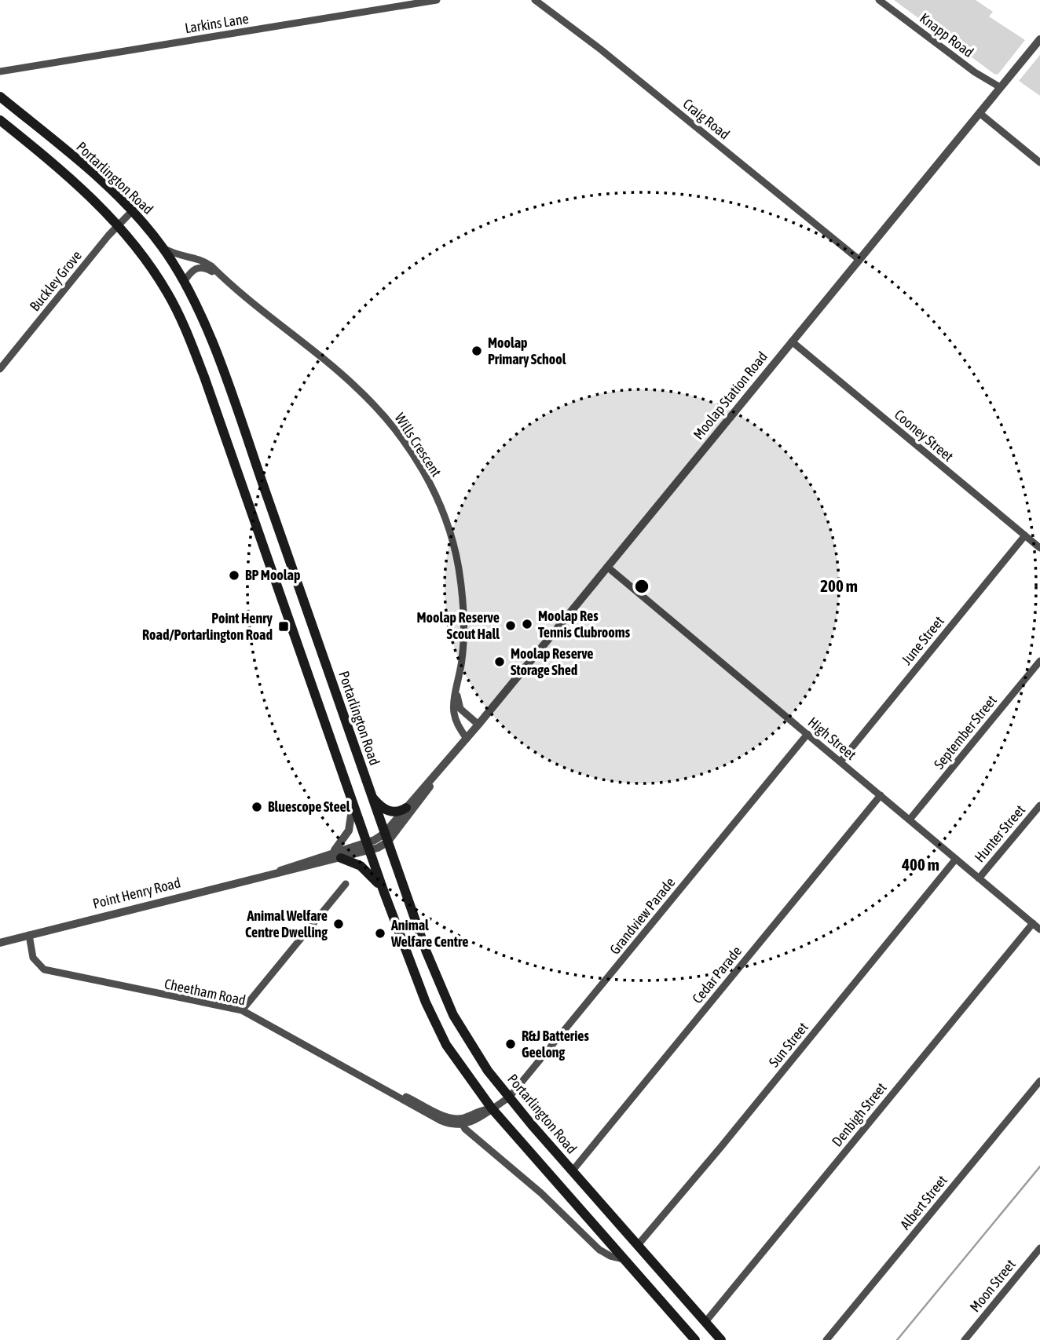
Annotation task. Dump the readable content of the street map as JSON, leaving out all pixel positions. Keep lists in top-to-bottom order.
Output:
{
  "streets": {
    "main road": ["Portarlington Road"],
    "street": [
      "Larkins Lane",
      "Knapp Road",
      "Craig Road",
      "Buckley Grove",
      "Moolap Station Road",
      "Cooney Street",
      "Wills Crescent",
      "June Street",
      "September Street",
      "High Street",
      "Hunter Street",
      "Point Henry Road",
      "Grandview Parade",
      "Cedar Parade",
      "Cheetham Road",
      "Sun Street",
      "Denbigh Street",
      "Albert Street",
      "Moon Street"
    ]
  },
  "crossings": [
    ["Knapp Road", "Moolap Station Road"],
    ["Craig Road", "Moolap Station Road"],
    ["Portarlington Road", "Buckley Grove"],
    ["Portarlington Road", "Moolap Station Road"],
    ["Portarlington Road", "Wills Crescent"],
    ["Portarlington Road", "Point Henry Road"],
    ["Portarlington Road", "Grandview Parade"],
    ["Portarlington Road", "Cedar Parade"],
    ["Portarlington Road", "Sun Street"],
    ["Portarlington Road", "Denbigh Street"],
    ["Moolap Station Road", "Cooney Street"],
    ["Moolap Station Road", "Wills Crescent"],
    ["Moolap Station Road", "High Street"],
    ["Moolap Station Road", "Point Henry Road"],
    ["Cooney Street", "June Street"],
    ["June Street", "High Street"],
    ["September Street", "High Street"],
    ["High Street", "Hunter Street"],
    ["High Street", "Grandview Parade"],
    ["High Street", "Cedar Parade"],
    ["High Street", "Sun Street"],
    ["High Street", "Denbigh Street"],
    ["Point Henry Road", "Cheetham Road"]
  ],
  "places": {
    "other": [
      "Moolap Primary School",
      "BP Moolap",
      "Moolap Res Tennis Clubrooms",
      "Moolap Reserve Scout Hall",
      "Moolap Reserve Storage Shed",
      "Bluescope Steel",
      "Animal Welfare Centre Dwelling",
      "Animal Welfare Centre",
      "R&J Batteries Geelong"
    ],
    "transit": ["Point Henry Road/Portarlington Road"]
  },
  "rings": ["200 m", "400 m"]
}
